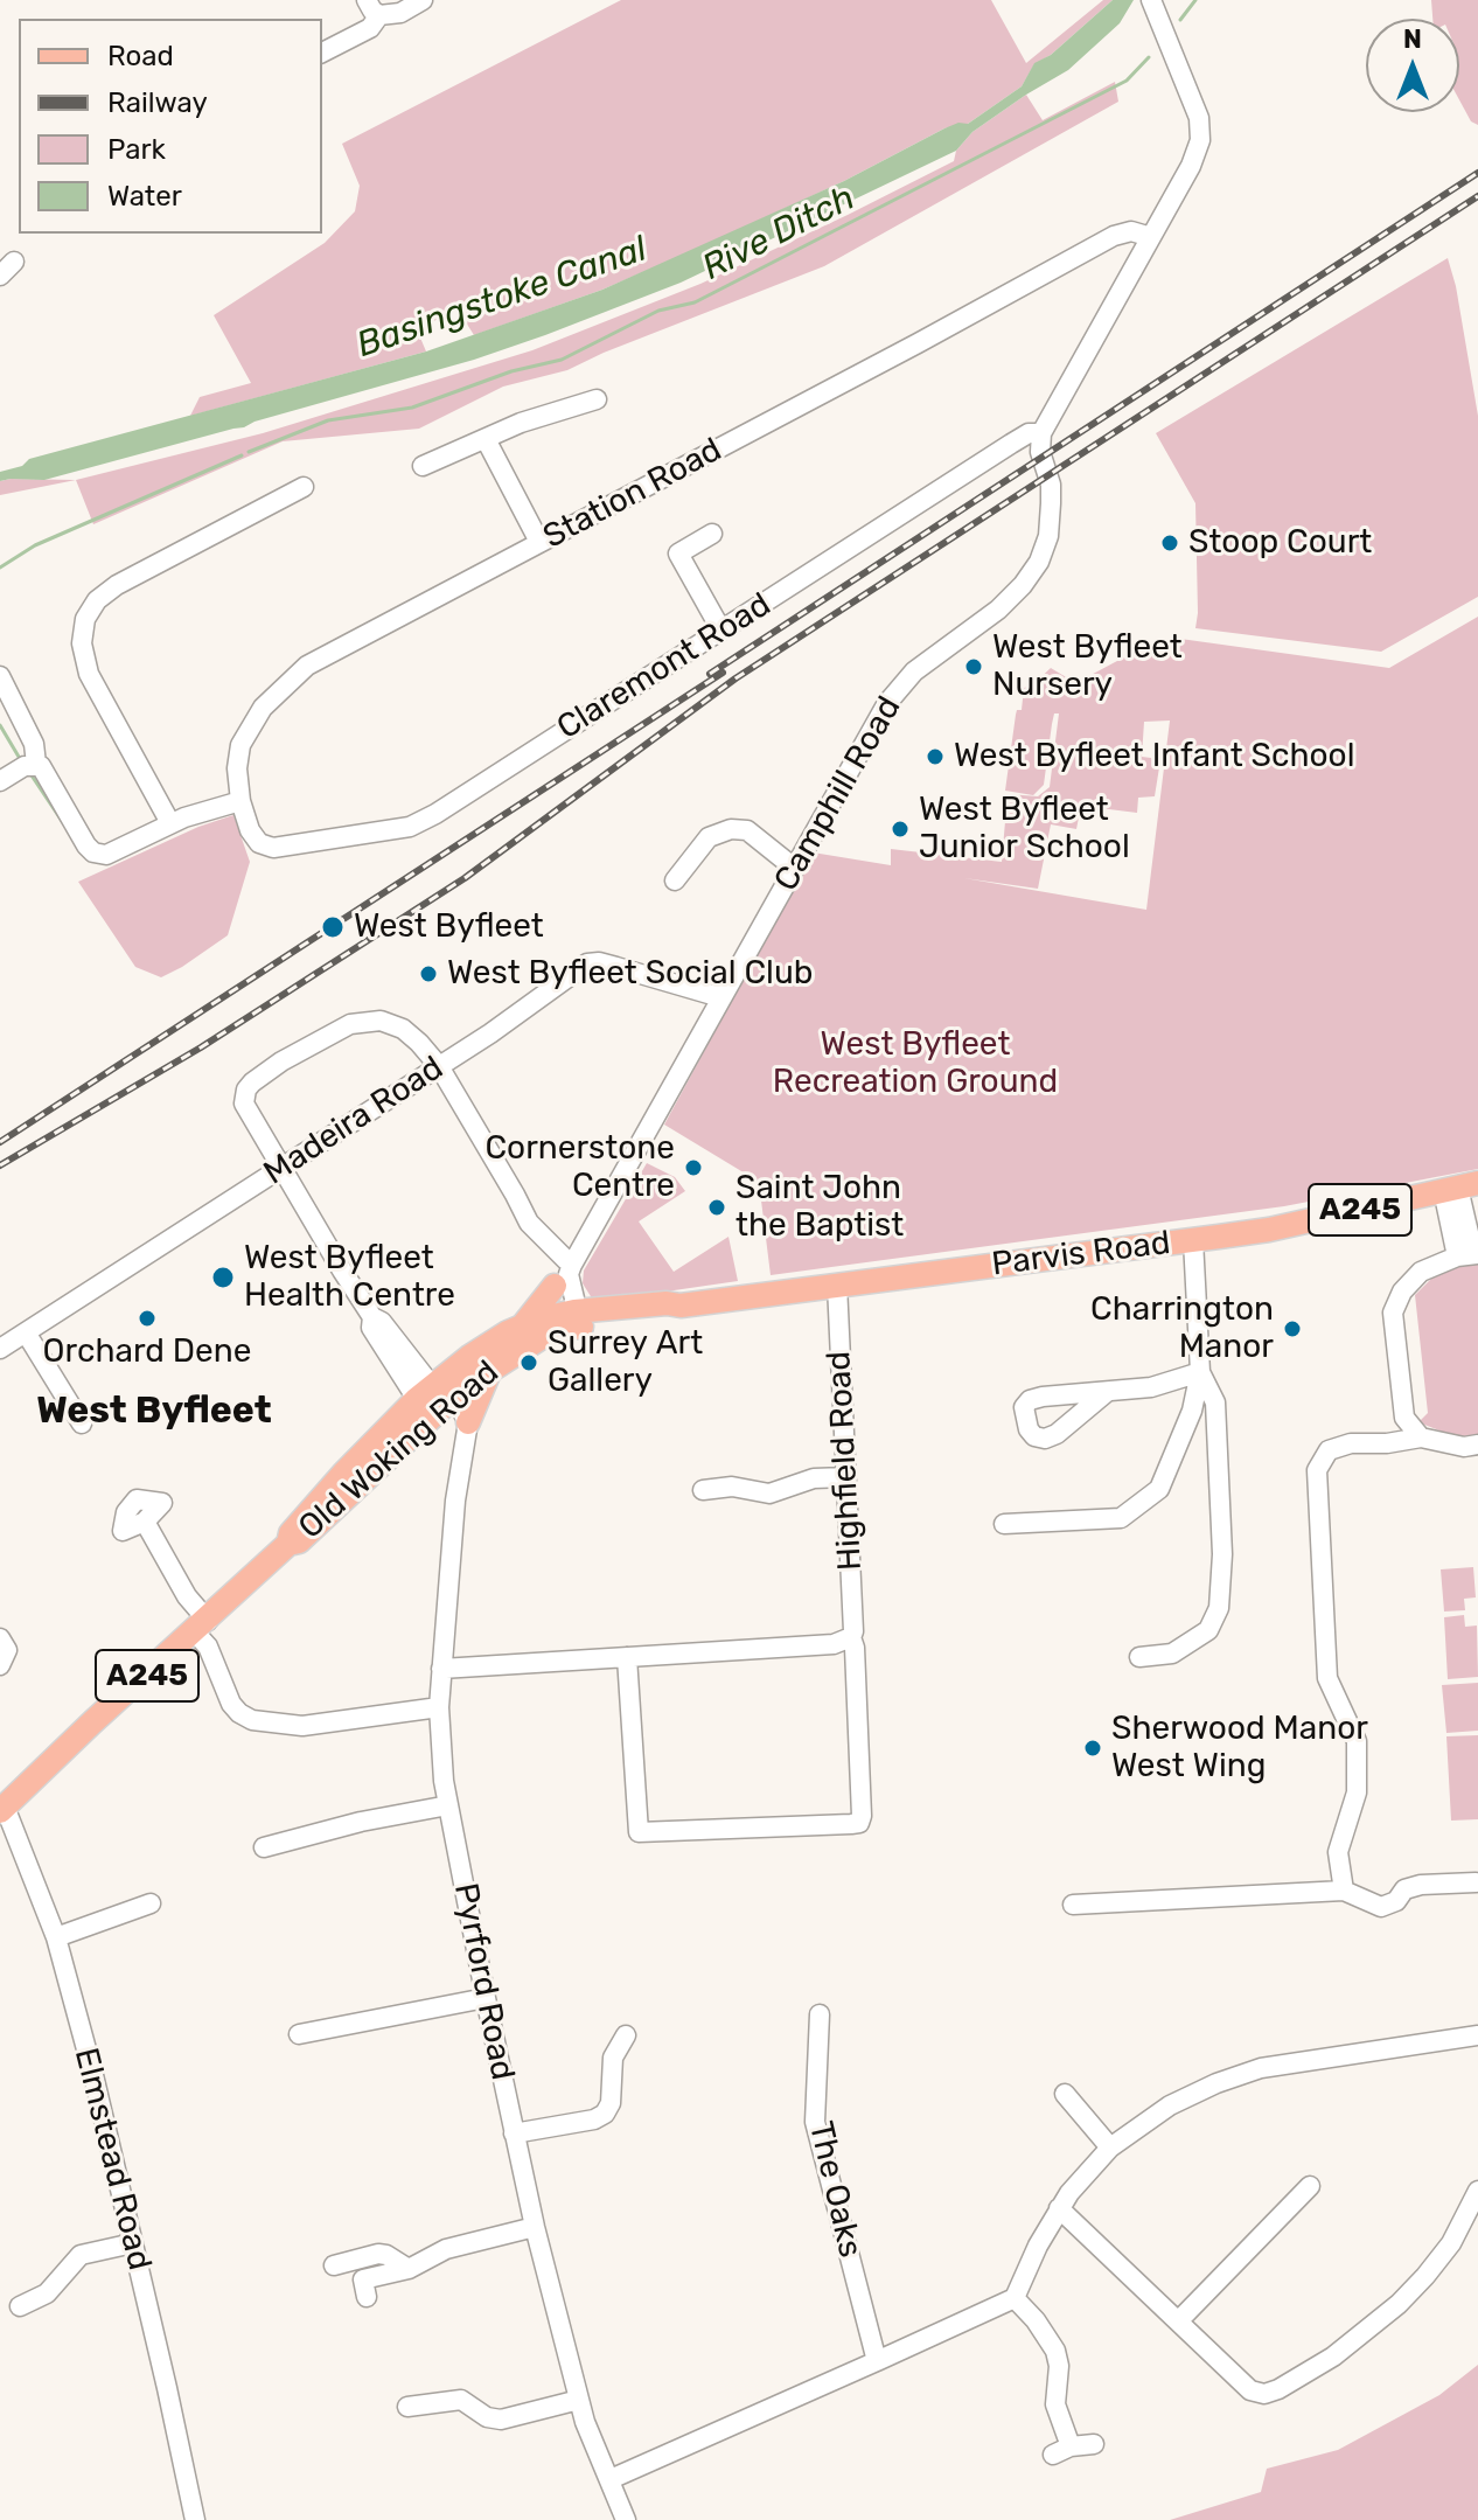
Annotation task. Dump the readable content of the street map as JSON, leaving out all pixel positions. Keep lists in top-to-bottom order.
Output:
{
  "streets": {
    "main road": ["A245", "Parvis Road", "Old Woking Road"],
    "street": [
      "Station Road",
      "Claremont Road",
      "Camphill Road",
      "Madeira Road",
      "Highfield Road",
      "Pyrford Road",
      "Elmstead Road",
      "The Oaks"
    ]
  },
  "crossings": [
    ["Station Road", "Claremont Road"],
    ["Claremont Road", "Camphill Road"],
    ["Camphill Road", "Madeira Road"],
    ["Camphill Road", "Parvis Road"],
    ["Camphill Road", "Old Woking Road"],
    ["Parvis Road", "Old Woking Road"],
    ["Parvis Road", "Highfield Road"],
    ["Old Woking Road", "Elmstead Road"]
  ],
  "districts": ["West Byfleet"],
  "water": ["Rive Ditch", "Basingstoke Canal"],
  "parks": ["West Byfleet Recreation Ground"],
  "places": [
    "Stoop Court",
    "West Byfleet Nursery",
    "West Byfleet Infant School",
    "West Byfleet Junior School",
    "West Byfleet",
    "West Byfleet Social Club",
    "Cornerstone Centre",
    "Saint John the Baptist",
    "West Byfleet Health Centre",
    "Orchard Dene",
    "Charrington Manor",
    "Surrey Art Gallery",
    "Sherwood Manor West Wing"
  ],
  "legend": [
    "Road",
    "Railway",
    "Park",
    "Water"
  ],
  "north": "top"
}
